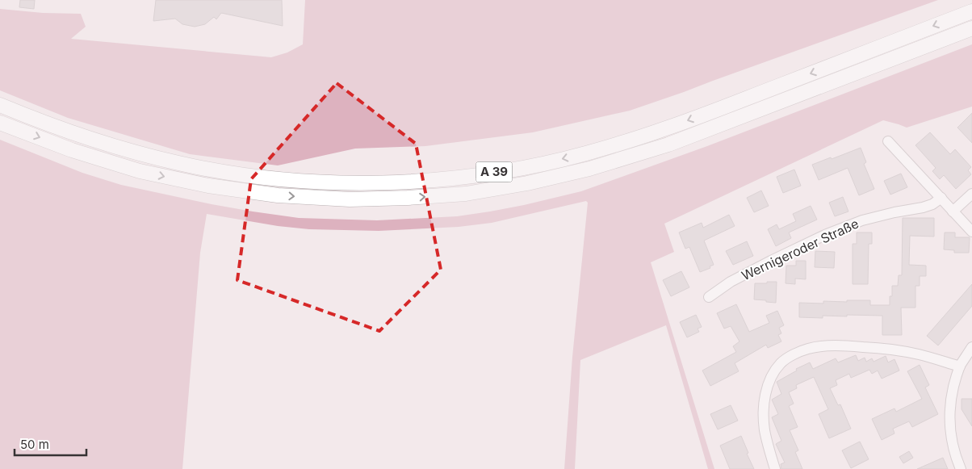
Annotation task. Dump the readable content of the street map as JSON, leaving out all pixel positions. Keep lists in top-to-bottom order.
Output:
{
  "streets": {
    "highway": ["A 39"],
    "street": ["Wernigeroder Straße"]
  },
  "scale_bar": "50 m"
}
